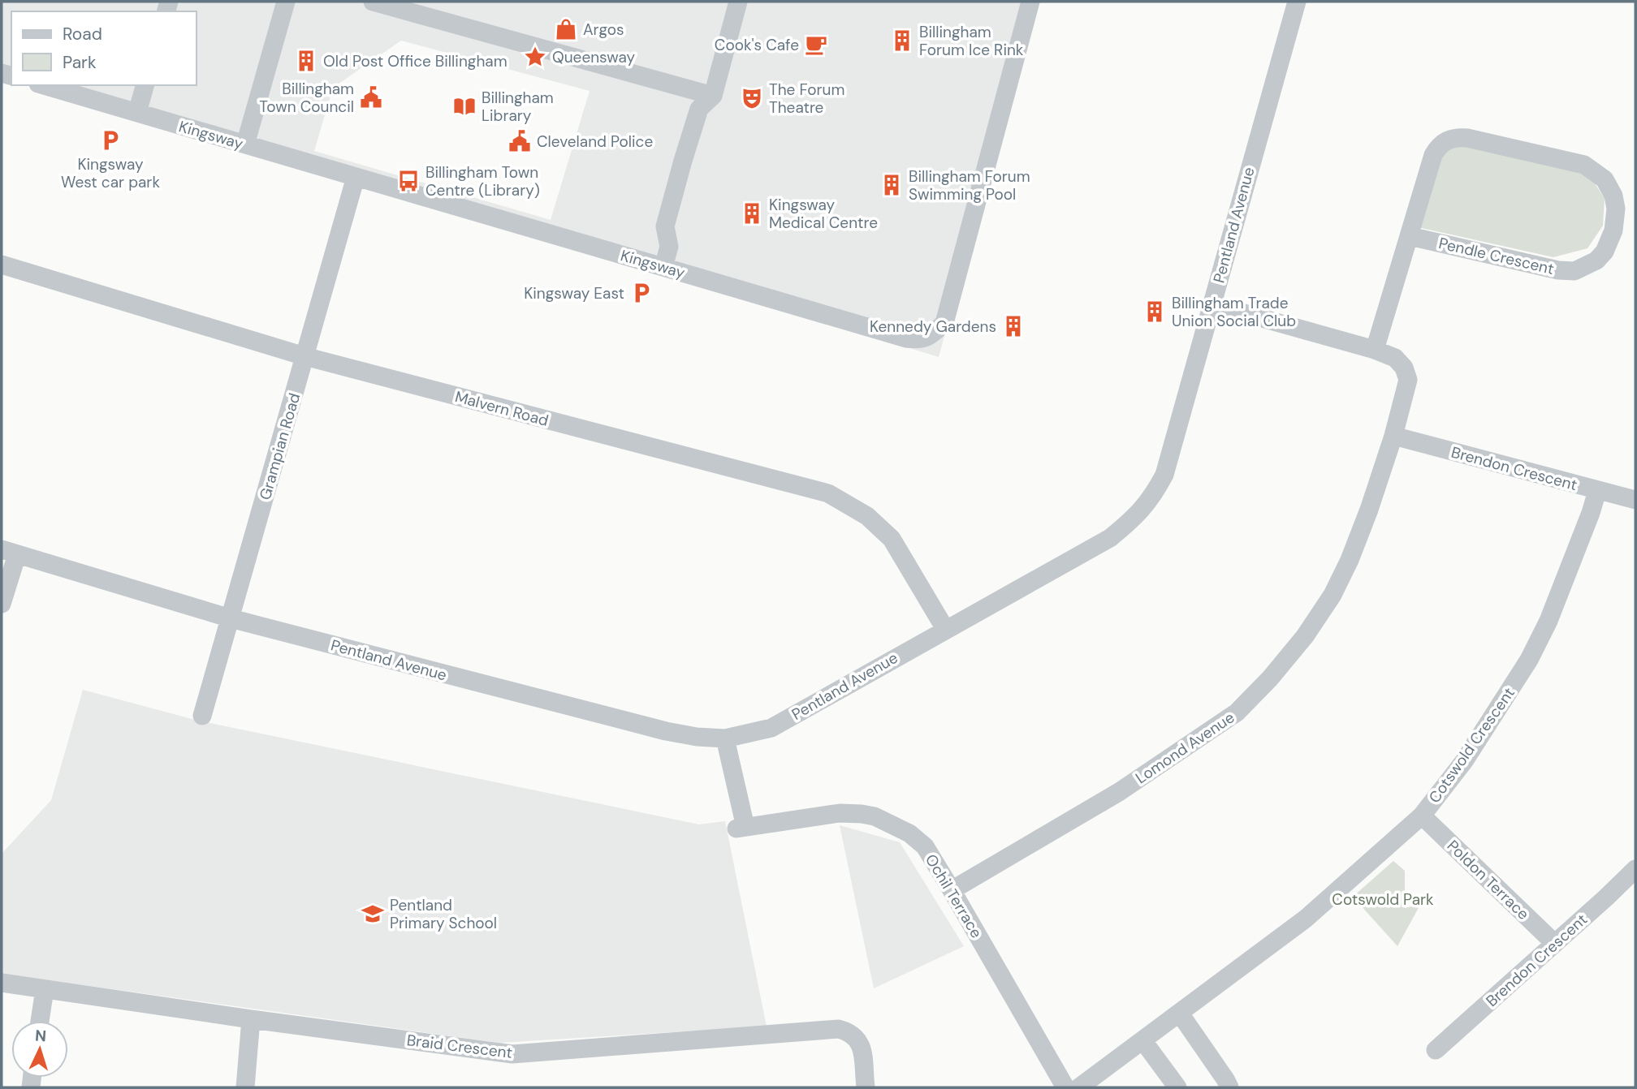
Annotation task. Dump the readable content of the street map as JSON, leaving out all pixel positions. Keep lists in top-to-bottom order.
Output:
{
  "streets": {
    "street": [
      "Kingsway",
      "Pentland Avenue",
      "Pendle Crescent",
      "Malvern Road",
      "Grampian Road",
      "Brendon Crescent",
      "Cotswold Crescent",
      "Lomond Avenue",
      "Poldon Terrace",
      "Ochil Terrace",
      "Braid Crescent"
    ]
  },
  "crossings": [
    ["Kingsway", "Grampian Road"],
    ["Pentland Avenue", "Malvern Road"],
    ["Pentland Avenue", "Grampian Road"],
    ["Pentland Avenue", "Ochil Terrace"],
    ["Pendle Crescent", "Lomond Avenue"],
    ["Malvern Road", "Grampian Road"],
    ["Brendon Crescent", "Cotswold Crescent"],
    ["Brendon Crescent", "Lomond Avenue"],
    ["Brendon Crescent", "Poldon Terrace"],
    ["Cotswold Crescent", "Poldon Terrace"],
    ["Lomond Avenue", "Ochil Terrace"]
  ],
  "parks": ["Cotswold Park"],
  "places": {
    "shop": ["Argos"],
    "building": [
      "Billingham Forum Ice Rink",
      "Old Post Office Billingham",
      "Billingham Forum Swimming Pool",
      "Kingsway Medical Centre",
      "Billingham Trade Union Social Club",
      "Kennedy Gardens"
    ],
    "cafe": ["Cook's Cafe"],
    "place": ["Queensway"],
    "public building": ["Billingham Town Council", "Cleveland Police"],
    "theatre": ["The Forum Theatre"],
    "library": ["Billingham Library"],
    "parking": ["Kingsway West car park", "Kingsway East"],
    "bus stop": ["Billingham Town Centre (Library)"],
    "school or university": ["Pentland Primary School"]
  },
  "legend": ["Road", "Park"],
  "north": "top"
}
